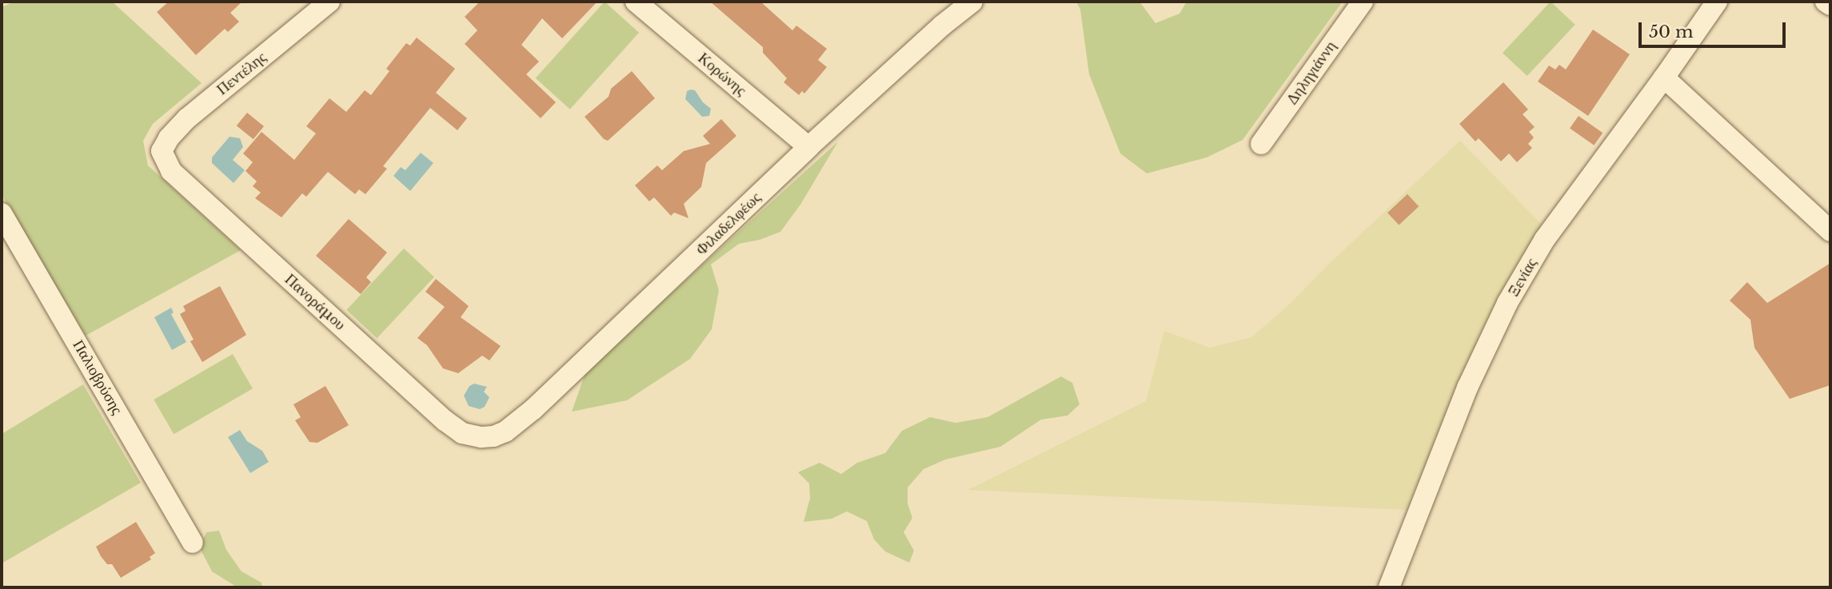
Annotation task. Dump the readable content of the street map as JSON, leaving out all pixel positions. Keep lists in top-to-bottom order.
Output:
{
  "streets": {
    "street": [
      "Δηληγιάννη",
      "Πεντέλης",
      "Κορώνης",
      "Φιλαδελφέως",
      "Ξενίας",
      "Πανοράμου",
      "Παλιοβρύσης"
    ]
  },
  "crossings": [
    ["Πεντέλης", "Πανοράμου"],
    ["Κορώνης", "Φιλαδελφέως"],
    ["Φιλαδελφέως", "Πανοράμου"]
  ],
  "scale_bar": "50 m"
}
